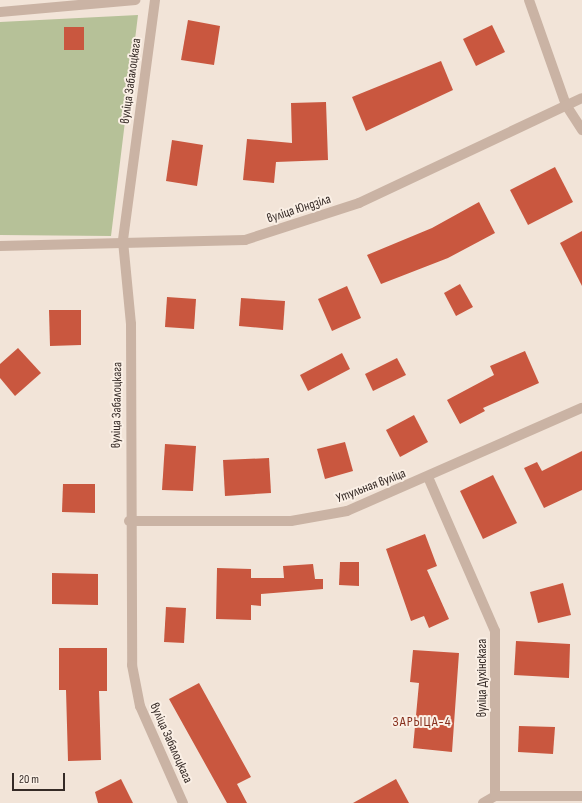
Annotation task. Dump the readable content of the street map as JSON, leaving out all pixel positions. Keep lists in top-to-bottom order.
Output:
{
  "streets": {
    "street": [
      "вуліца Забалоцкага",
      "вуліца Юндзіла",
      "Утульная вуліца",
      "вуліца Духінскага"
    ]
  },
  "crossings": [
    ["вуліца Забалоцкага", "вуліца Юндзіла"],
    ["вуліца Забалоцкага", "Утульная вуліца"],
    ["Утульная вуліца", "вуліца Духінскага"]
  ],
  "districts": ["ЗАРЫЦА-4"],
  "scale_bar": "20 m"
}
